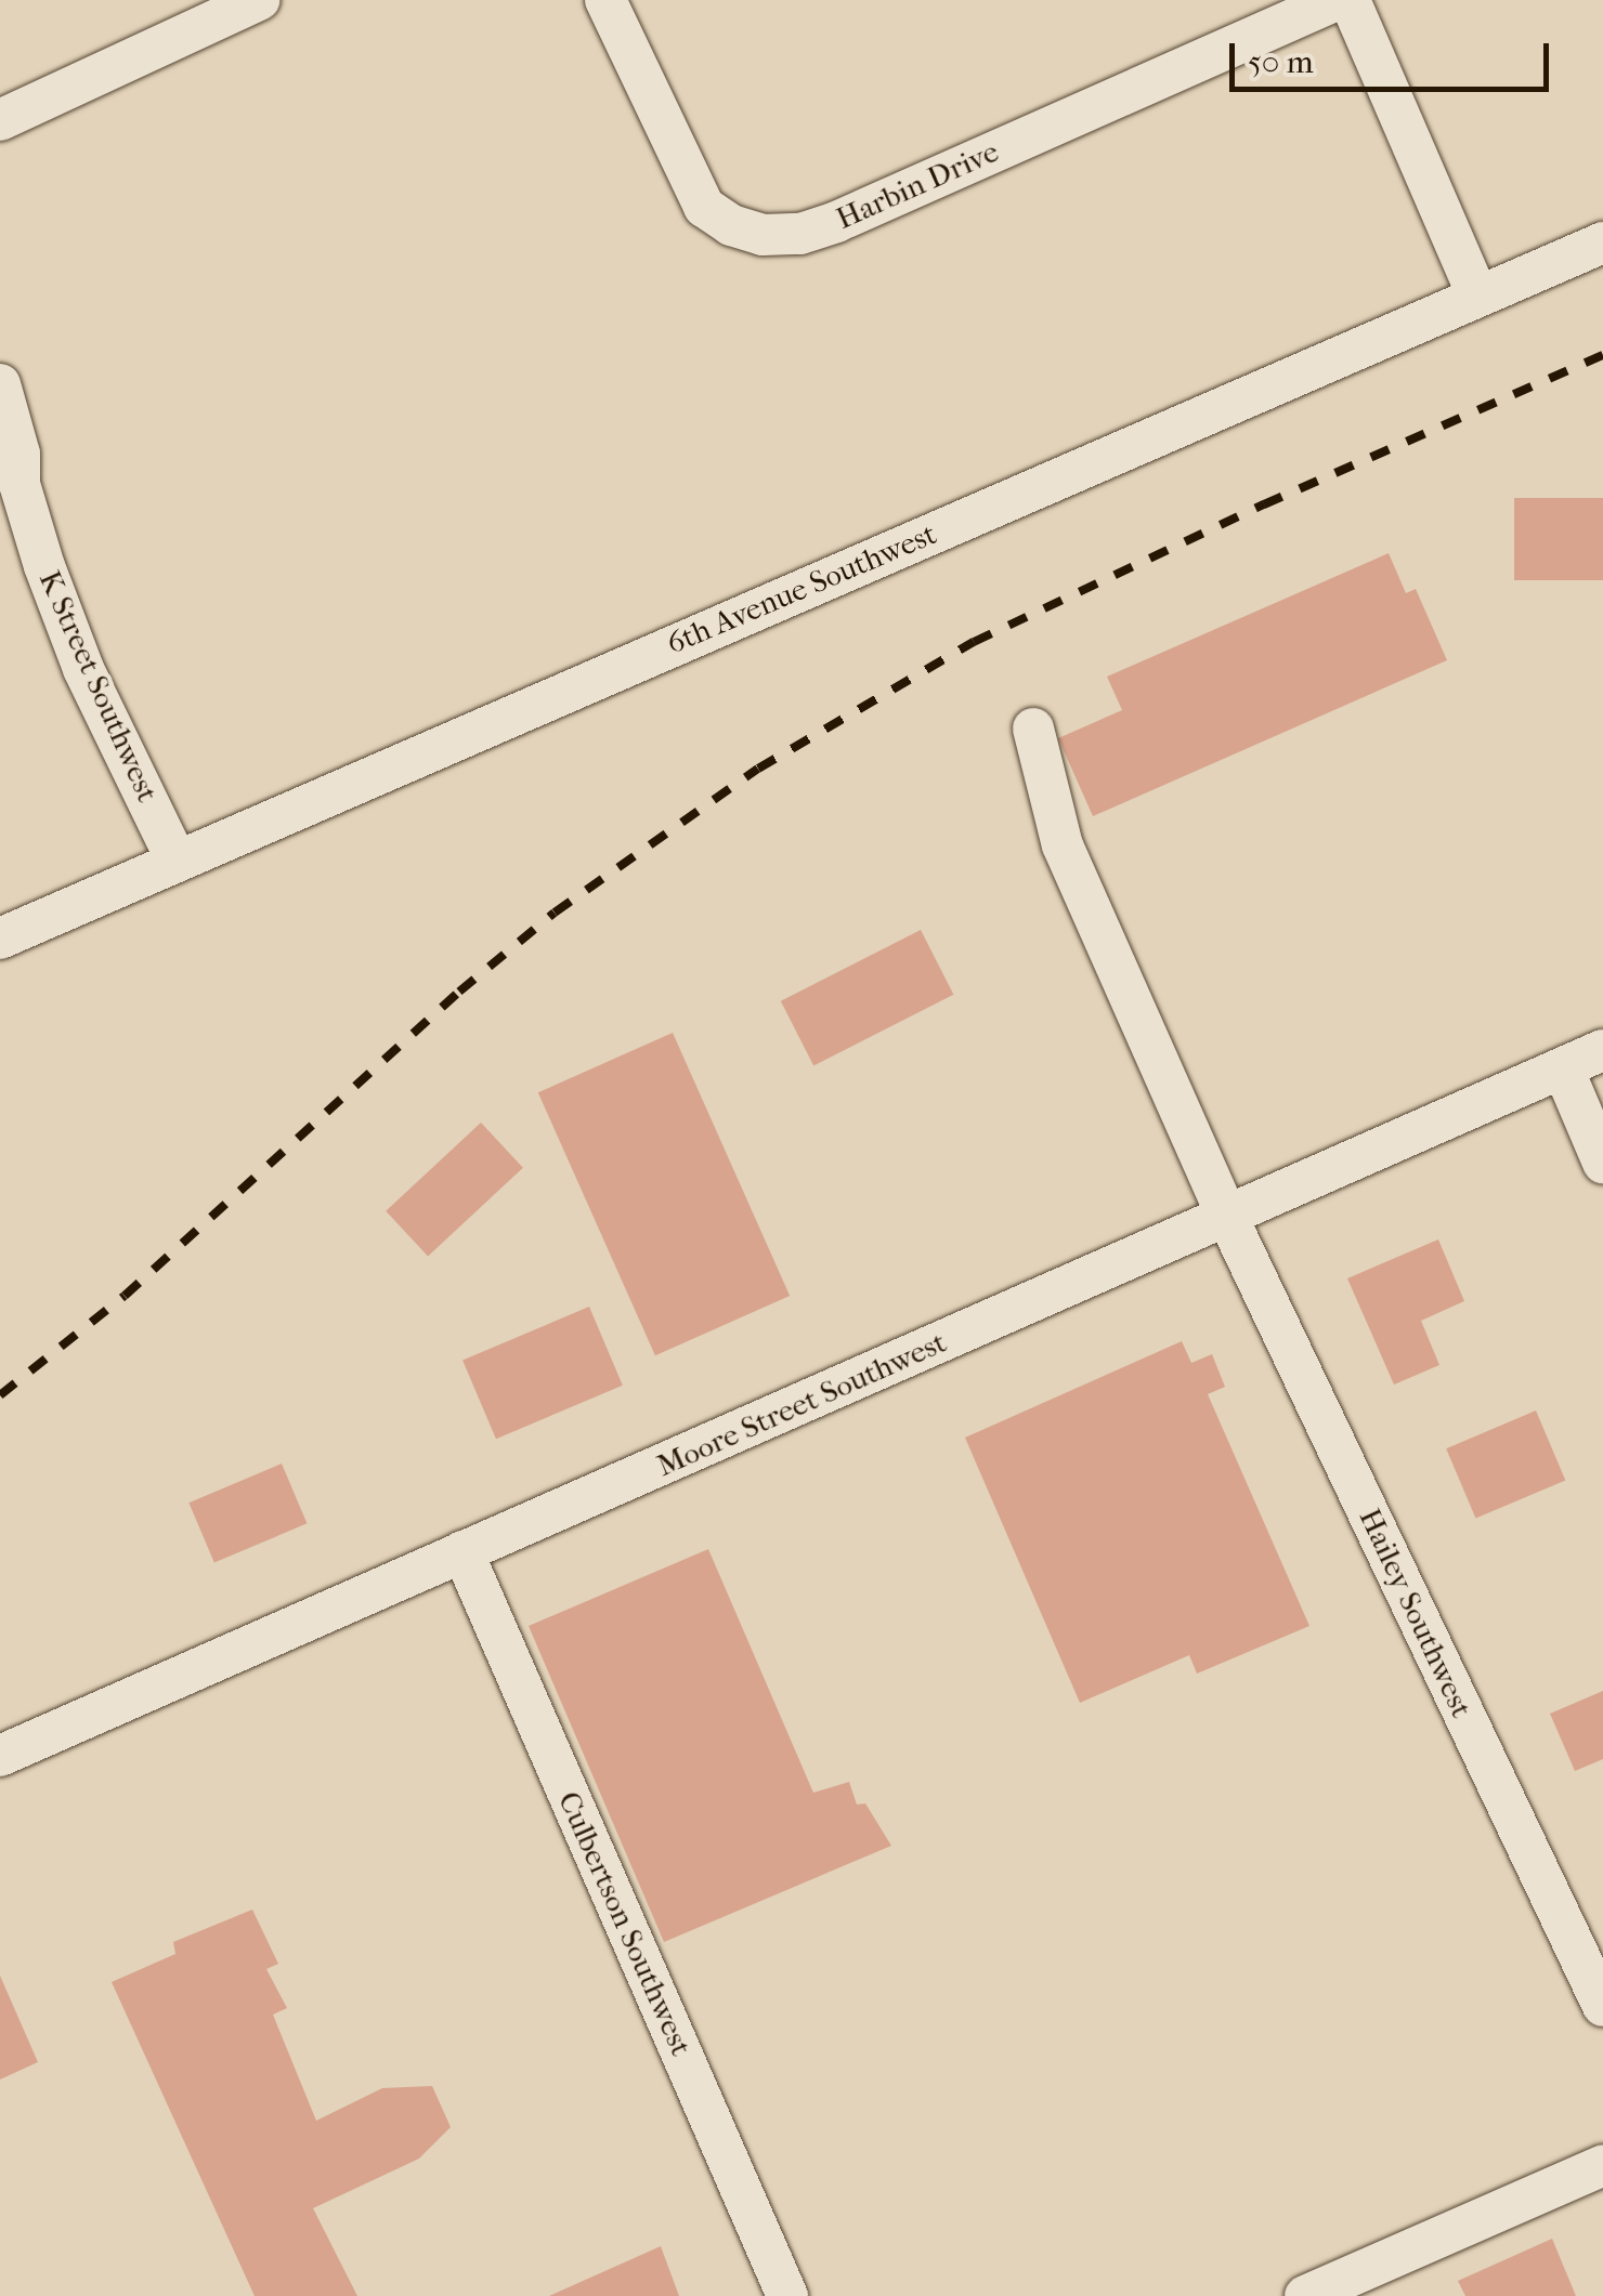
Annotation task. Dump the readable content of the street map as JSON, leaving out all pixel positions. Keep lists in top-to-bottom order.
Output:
{
  "streets": {
    "street": [
      "Harbin Drive",
      "6th Avenue Southwest",
      "K Street Southwest",
      "Moore Street Southwest",
      "Hailey Southwest",
      "Culbertson Southwest"
    ]
  },
  "crossings": [
    ["6th Avenue Southwest", "K Street Southwest"],
    ["Moore Street Southwest", "Hailey Southwest"],
    ["Moore Street Southwest", "Culbertson Southwest"]
  ],
  "scale_bar": "50 m"
}
